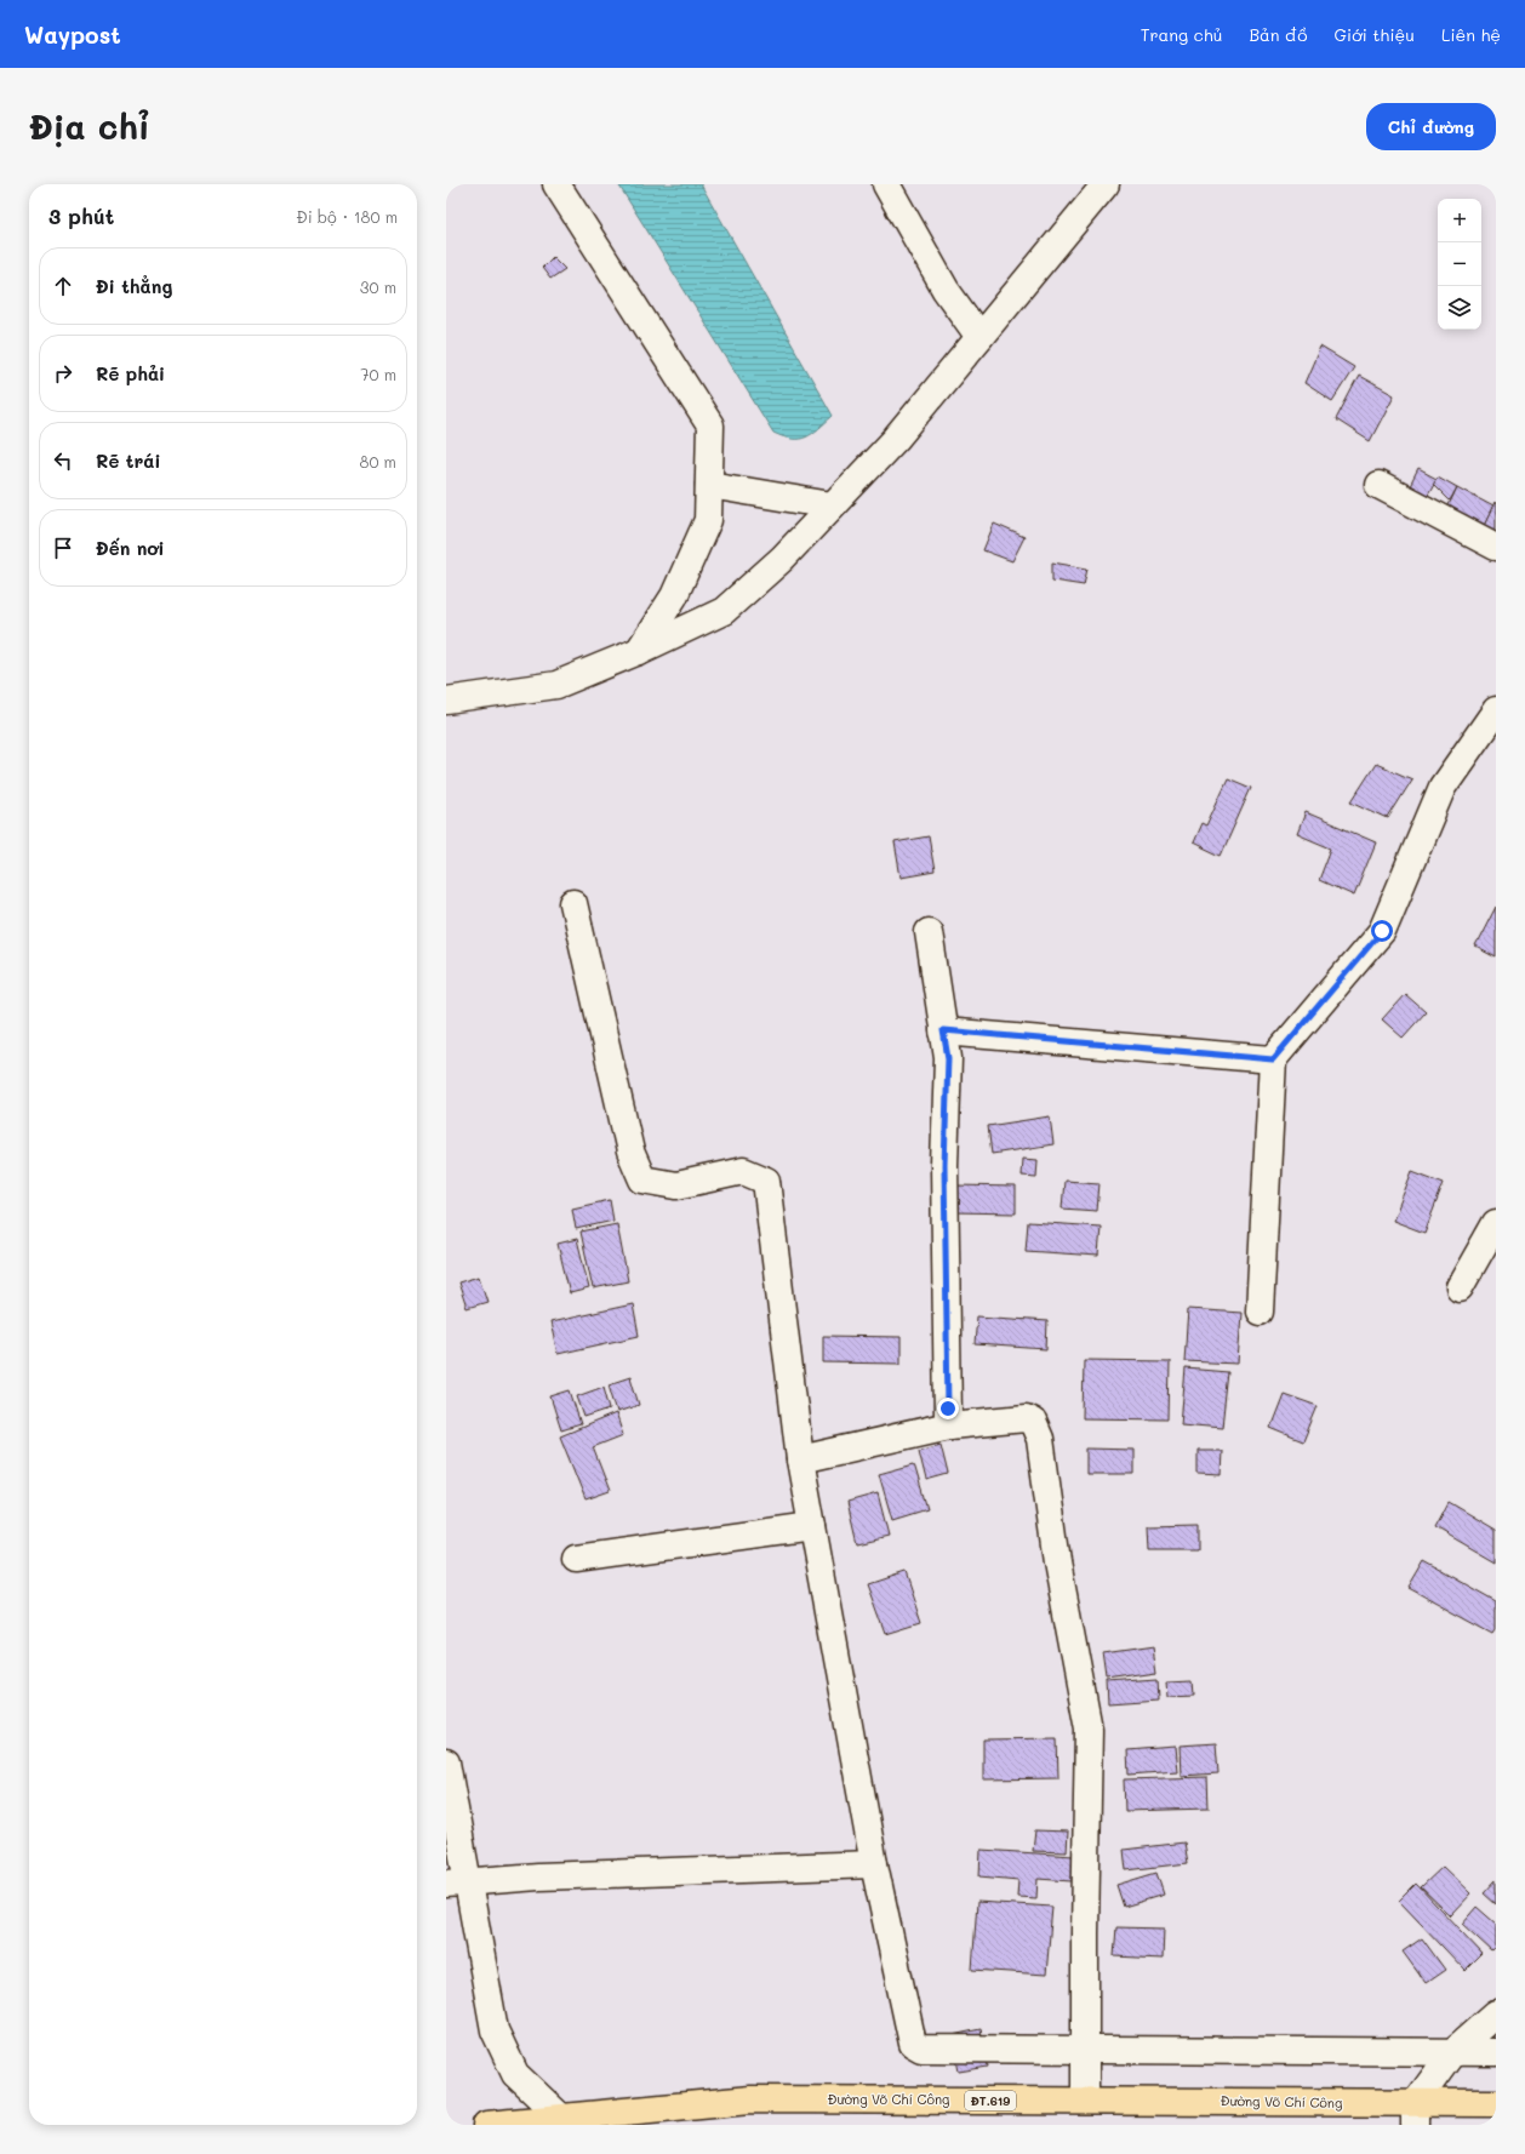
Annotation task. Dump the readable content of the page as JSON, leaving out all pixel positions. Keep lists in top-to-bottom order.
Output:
{
  "streets": {
    "main road": ["Đường Võ Chí Công", "ĐT.619"]
  },
  "page": {
    "header": "Waypost",
    "nav": [
      "Trang chủ",
      "Bản đồ",
      "Giới thiệu",
      "Liên hệ"
    ],
    "buttons": "Chỉ đường",
    "title": "Địa chỉ",
    "heading": ["3 phút", "Đi bộ · 180 m"],
    "map_buttons": ["+", "−"],
    "list": [
      ["Đi thẳng", "30 m"],
      ["Rẽ phải", "70 m"],
      ["Rẽ trái", "80 m"],
      "Đến nơi"
    ]
  }
}
